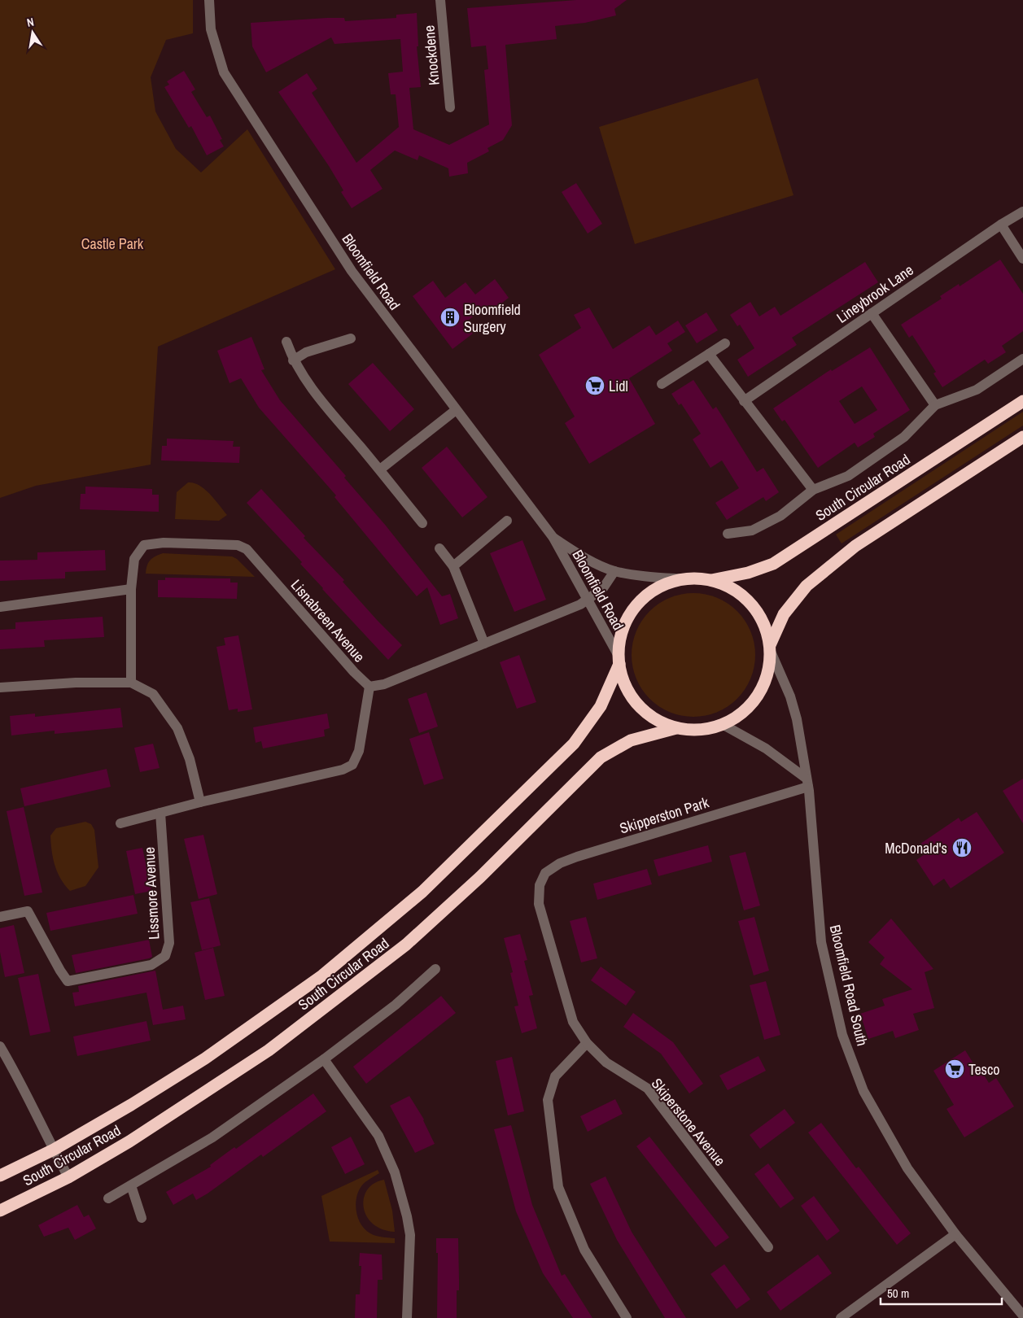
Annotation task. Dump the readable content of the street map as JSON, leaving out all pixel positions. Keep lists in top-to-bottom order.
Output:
{
  "streets": {
    "highway": ["South Circular Road"],
    "street": [
      "Knockdene",
      "Bloomfield Road",
      "Lineybrook Lane",
      "Lisnabreen Avenue",
      "Skipperston Park",
      "Lissmore Avenue",
      "Bloomfield Road South",
      "Skiperstone Avenue"
    ]
  },
  "crossings": [
    ["Bloomfield Road", "South Circular Road"],
    ["Skipperston Park", "Bloomfield Road South"],
    ["Skipperston Park", "Skiperstone Avenue"]
  ],
  "parks": ["Castle Park"],
  "places": {
    "building": ["Bloomfield Surgery"],
    "supermarket": ["Lidl", "Tesco"],
    "restaurant": ["McDonald's"]
  },
  "scale_bar": "50 m",
  "north": "top"
}
